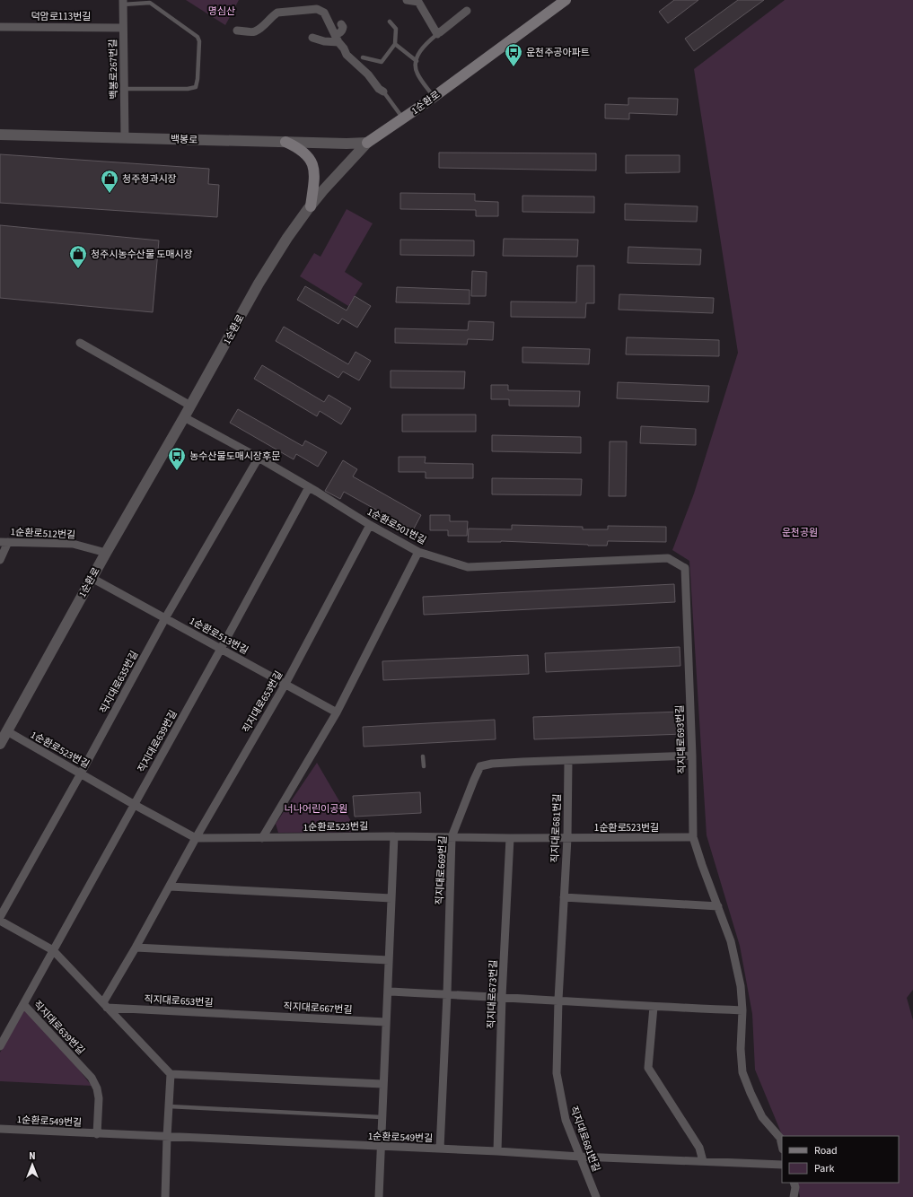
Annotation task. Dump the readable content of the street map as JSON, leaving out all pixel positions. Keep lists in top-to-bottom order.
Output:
{
  "streets": {
    "main road": ["1순환로"],
    "street": [
      "덕암로113번길",
      "백봉로267번길",
      "백봉로",
      "1순환로501번길",
      "1순환로512번길",
      "1순환로513번길",
      "직지대로635번길",
      "직지대로653번길",
      "직지대로693번길",
      "직지대로639번길",
      "1순환로523번길",
      "직지대로681번길",
      "직지대로669번길",
      "직지대로673번길",
      "직지대로667번길",
      "1순환로549번길"
    ]
  },
  "crossings": [
    ["덕암로113번길", "백봉로267번길"],
    ["백봉로267번길", "백봉로"],
    ["1순환로", "백봉로"],
    ["1순환로", "1순환로501번길"],
    ["1순환로", "1순환로512번길"],
    ["1순환로", "1순환로513번길"],
    ["1순환로", "1순환로523번길"],
    ["1순환로501번길", "직지대로635번길"],
    ["1순환로501번길", "직지대로653번길"],
    ["1순환로501번길", "직지대로693번길"],
    ["1순환로501번길", "직지대로639번길"],
    ["1순환로513번길", "직지대로635번길"],
    ["1순환로513번길", "직지대로653번길"],
    ["1순환로513번길", "직지대로639번길"],
    ["직지대로635번길", "1순환로523번길"],
    ["직지대로653번길", "1순환로523번길"],
    ["직지대로653번길", "직지대로667번길"],
    ["직지대로693번길", "1순환로523번길"],
    ["직지대로693번길", "직지대로669번길"],
    ["직지대로639번길", "1순환로523번길"],
    ["직지대로639번길", "1순환로549번길"],
    ["1순환로523번길", "직지대로681번길"],
    ["1순환로523번길", "직지대로669번길"],
    ["1순환로523번길", "직지대로673번길"],
    ["직지대로681번길", "직지대로669번길"],
    ["직지대로681번길", "1순환로549번길"],
    ["직지대로669번길", "1순환로549번길"],
    ["직지대로673번길", "1순환로549번길"]
  ],
  "parks": ["명심산", "운천공원", "너나어린이공원"],
  "places": {
    "bus stop": ["운천주공아파트", "농수산물도매시장후문"],
    "shop": ["청주청과시장", "청주시농수산물 도매시장"]
  },
  "legend": ["Road", "Park"],
  "north": "top"
}
